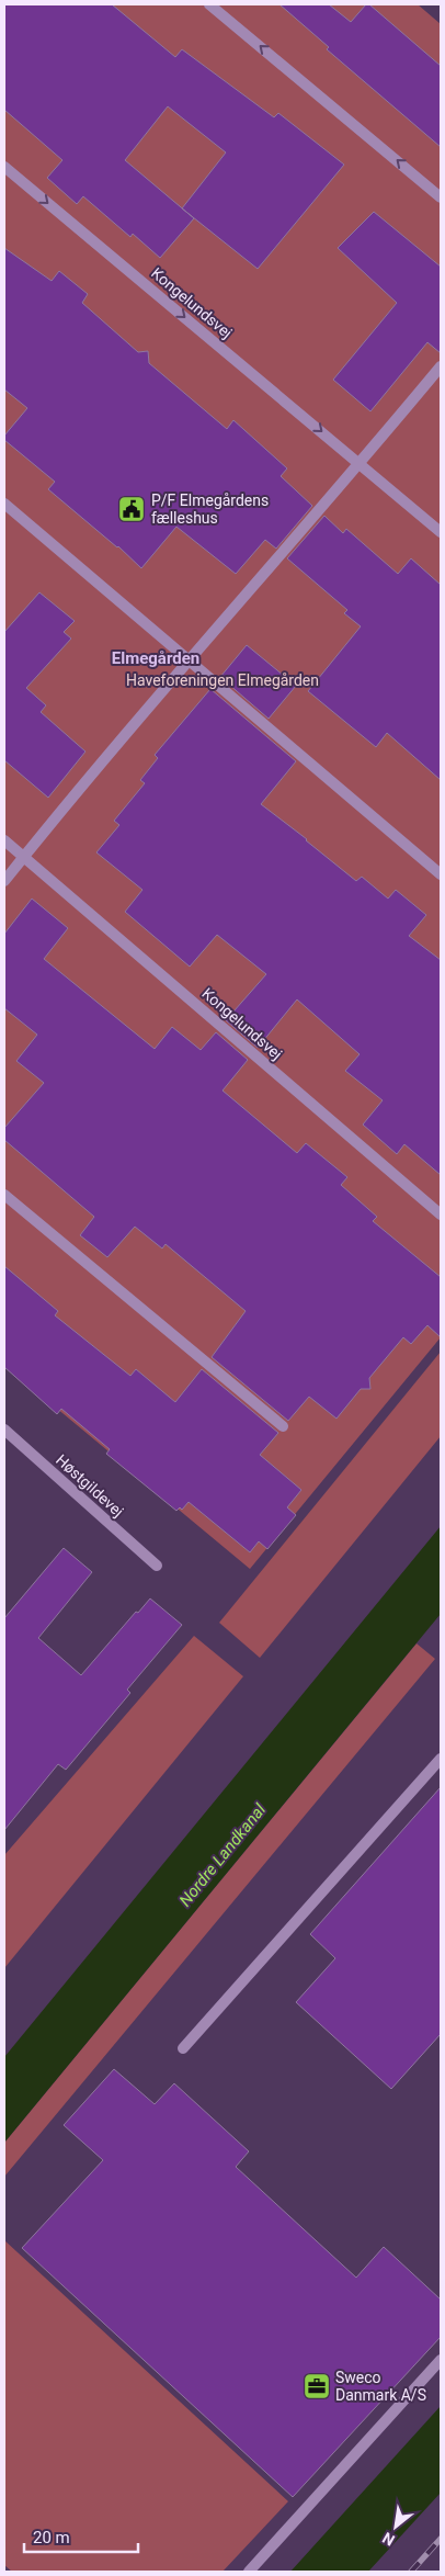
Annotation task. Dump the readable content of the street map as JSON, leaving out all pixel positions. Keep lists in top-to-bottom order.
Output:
{
  "streets": {
    "street": ["Kongelundsvej", "Høstgildevej"]
  },
  "one_way": ["Kongelundsvej"],
  "districts": ["Elmegården"],
  "water": ["Nordre Landkanal"],
  "parks": ["Haveforeningen Elmegården"],
  "places": {
    "public building": ["P/F Elmegårdens fælleshus"],
    "office": ["Sweco Danmark A/S"]
  },
  "scale_bar": "20 m",
  "north": "bottom left"
}
